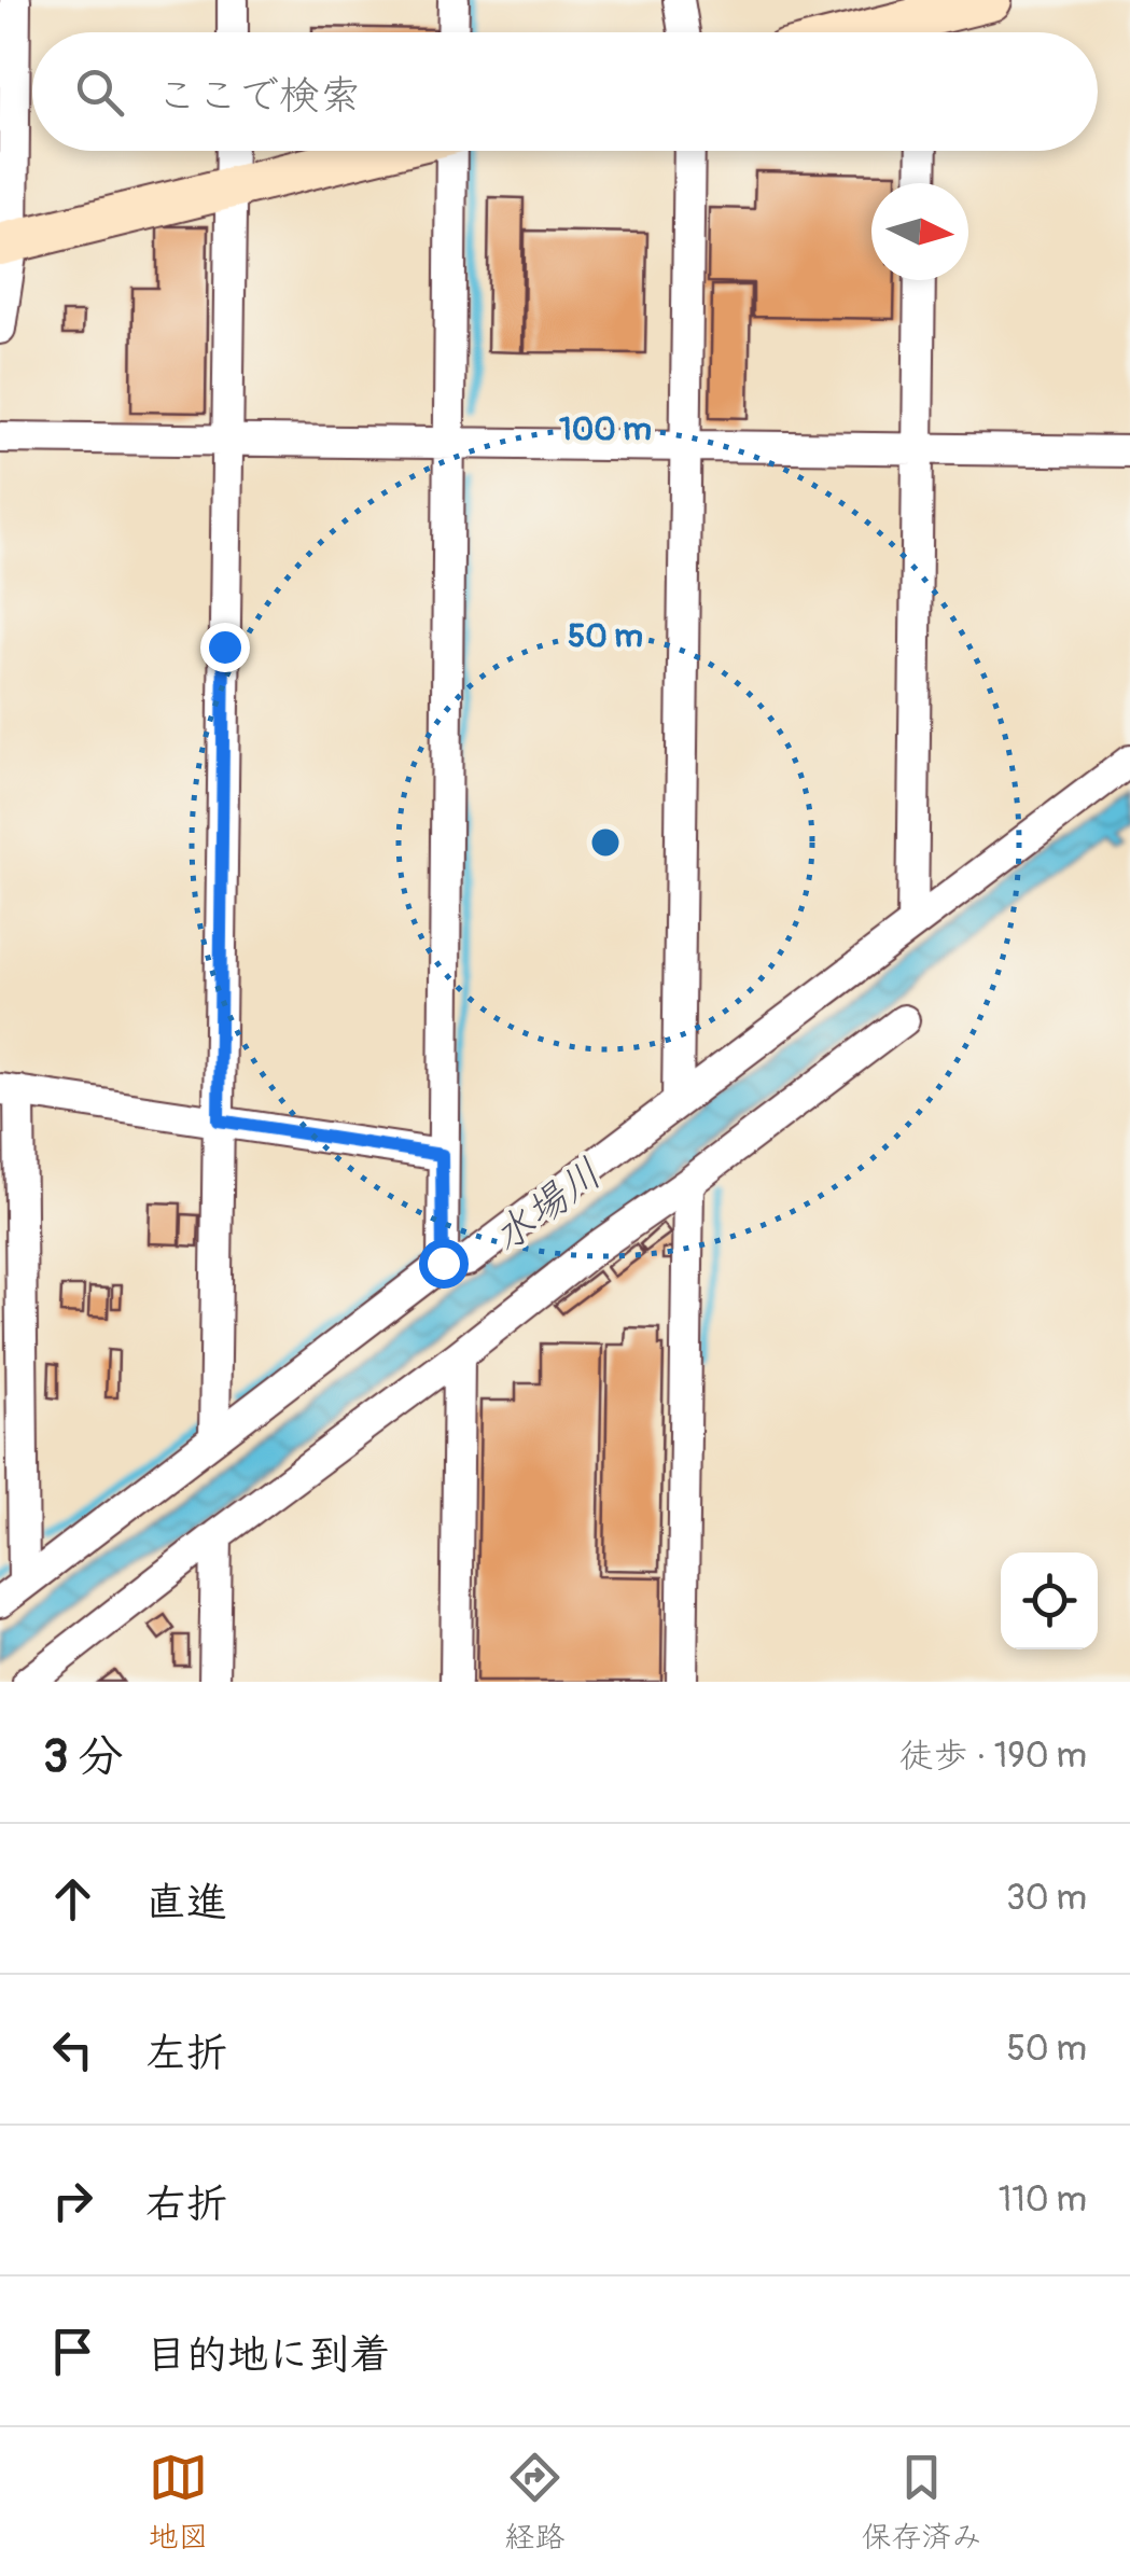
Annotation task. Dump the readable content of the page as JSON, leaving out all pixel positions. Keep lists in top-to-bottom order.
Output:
{
  "water": ["水場川"],
  "north": "right",
  "page": {
    "search": "ここで検索",
    "heading": ["3 分", "徒歩 · 190 m"],
    "list": [
      ["直進", "30 m"],
      ["左折", "50 m"],
      ["右折", "110 m"],
      "目的地に到着"
    ],
    "nav": ["地図", "経路", "保存済み"]
  },
  "rings": ["100 m", "50 m"]
}
